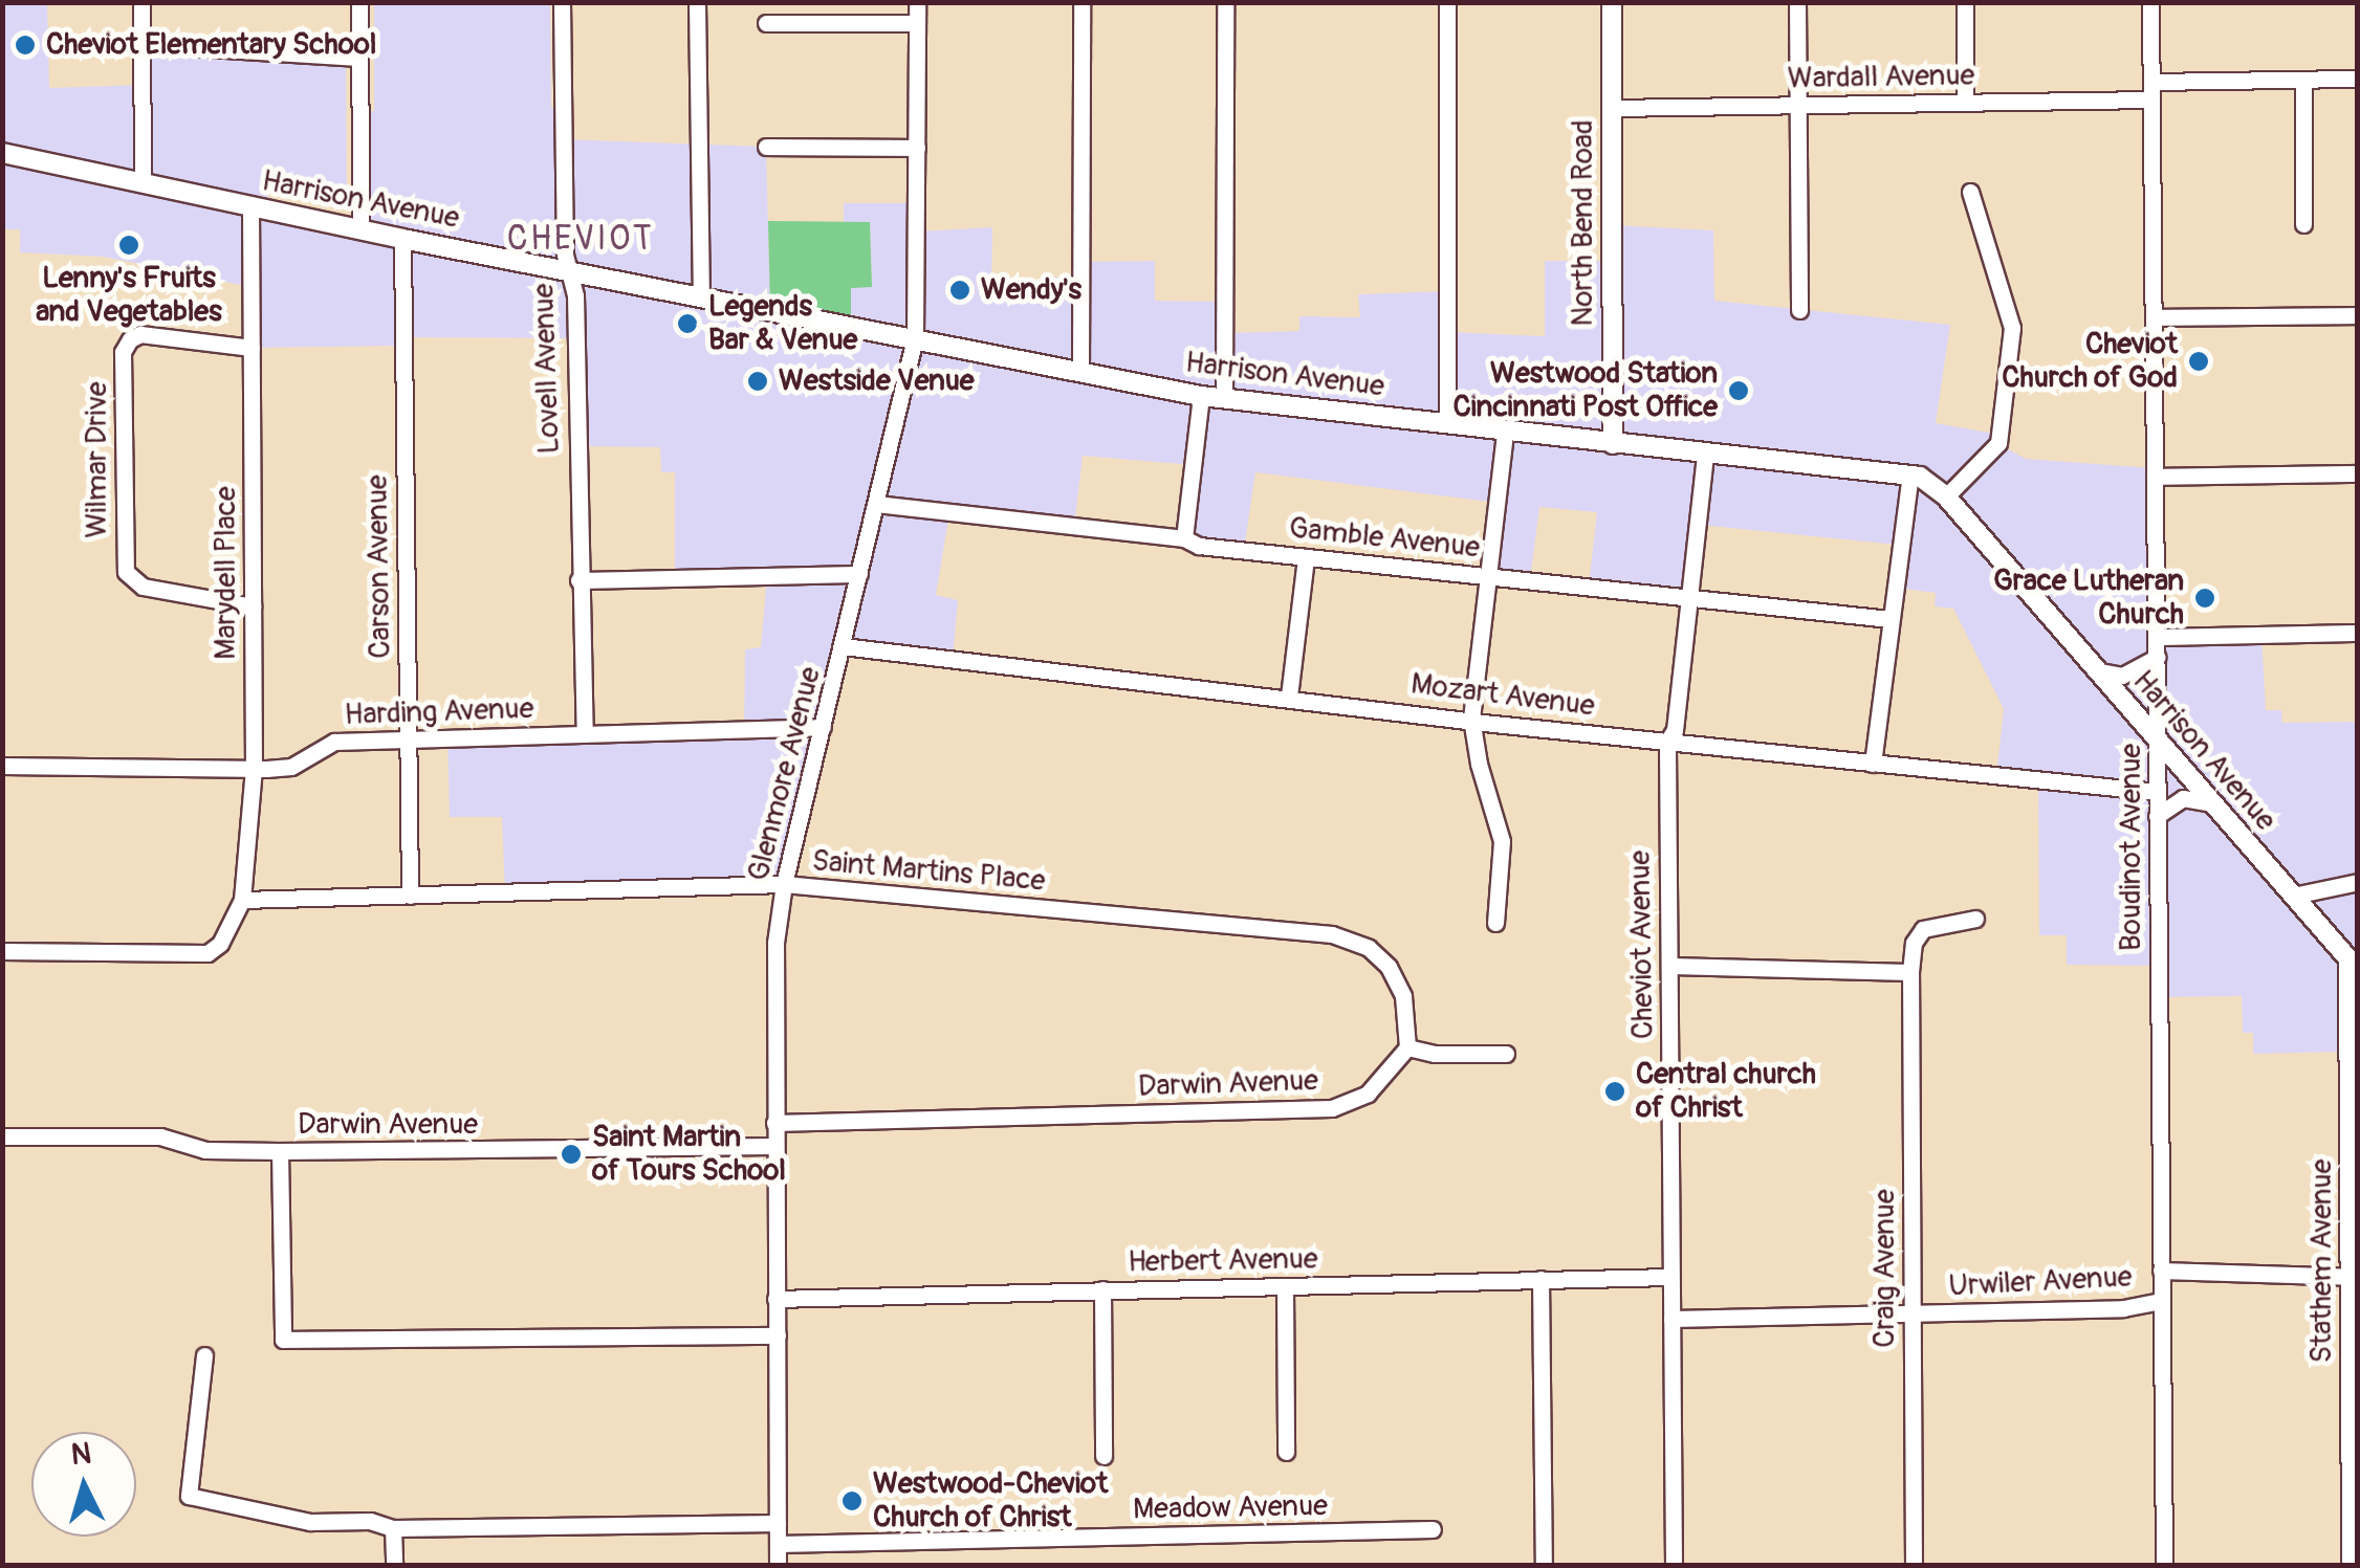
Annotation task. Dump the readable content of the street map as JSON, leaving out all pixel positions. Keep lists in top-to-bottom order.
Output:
{
  "streets": {
    "main road": ["Harrison Avenue", "North Bend Road"],
    "street": [
      "Wardall Avenue",
      "Lovell Avenue",
      "Wilmar Drive",
      "Gamble Avenue",
      "Carson Avenue",
      "Marydell Place",
      "Mozart Avenue",
      "Harding Avenue",
      "Glenmore Avenue",
      "Boudinot Avenue",
      "Saint Martins Place",
      "Cheviot Avenue",
      "Darwin Avenue",
      "Herbert Avenue",
      "Stathem Avenue",
      "Craig Avenue",
      "Urwiler Avenue",
      "Meadow Avenue"
    ]
  },
  "crossings": [
    ["Wardall Avenue", "North Bend Road"],
    ["Wardall Avenue", "Boudinot Avenue"],
    ["Harrison Avenue", "North Bend Road"],
    ["Harrison Avenue", "Lovell Avenue"],
    ["Harrison Avenue", "Carson Avenue"],
    ["Harrison Avenue", "Marydell Place"],
    ["Harrison Avenue", "Glenmore Avenue"],
    ["Harrison Avenue", "Boudinot Avenue"],
    ["Harrison Avenue", "Cheviot Avenue"],
    ["Harrison Avenue", "Stathem Avenue"],
    ["Lovell Avenue", "Harding Avenue"],
    ["Wilmar Drive", "Marydell Place"],
    ["Gamble Avenue", "Glenmore Avenue"],
    ["Gamble Avenue", "Cheviot Avenue"],
    ["Carson Avenue", "Harding Avenue"],
    ["Carson Avenue", "Saint Martins Place"],
    ["Marydell Place", "Harding Avenue"],
    ["Marydell Place", "Saint Martins Place"],
    ["Mozart Avenue", "Glenmore Avenue"],
    ["Mozart Avenue", "Boudinot Avenue"],
    ["Mozart Avenue", "Cheviot Avenue"],
    ["Harding Avenue", "Glenmore Avenue"],
    ["Glenmore Avenue", "Saint Martins Place"],
    ["Glenmore Avenue", "Darwin Avenue"],
    ["Glenmore Avenue", "Herbert Avenue"],
    ["Glenmore Avenue", "Meadow Avenue"],
    ["Boudinot Avenue", "Urwiler Avenue"],
    ["Saint Martins Place", "Darwin Avenue"],
    ["Cheviot Avenue", "Herbert Avenue"],
    ["Cheviot Avenue", "Urwiler Avenue"],
    ["Stathem Avenue", "Urwiler Avenue"],
    ["Craig Avenue", "Urwiler Avenue"]
  ],
  "districts": ["CHEVIOT"],
  "places": [
    "Cheviot Elementary School",
    "Lenny's Fruits and Vegetables",
    "Wendy's",
    "Legends Bar & Venue",
    "Cheviot Church of God",
    "Westside Venue",
    "Westwood Station Cincinnati Post Office",
    "Grace Lutheran Church",
    "Central church of Christ",
    "Saint Martin of Tours School",
    "Westwood-Cheviot Church of Christ"
  ],
  "north": "top"
}
